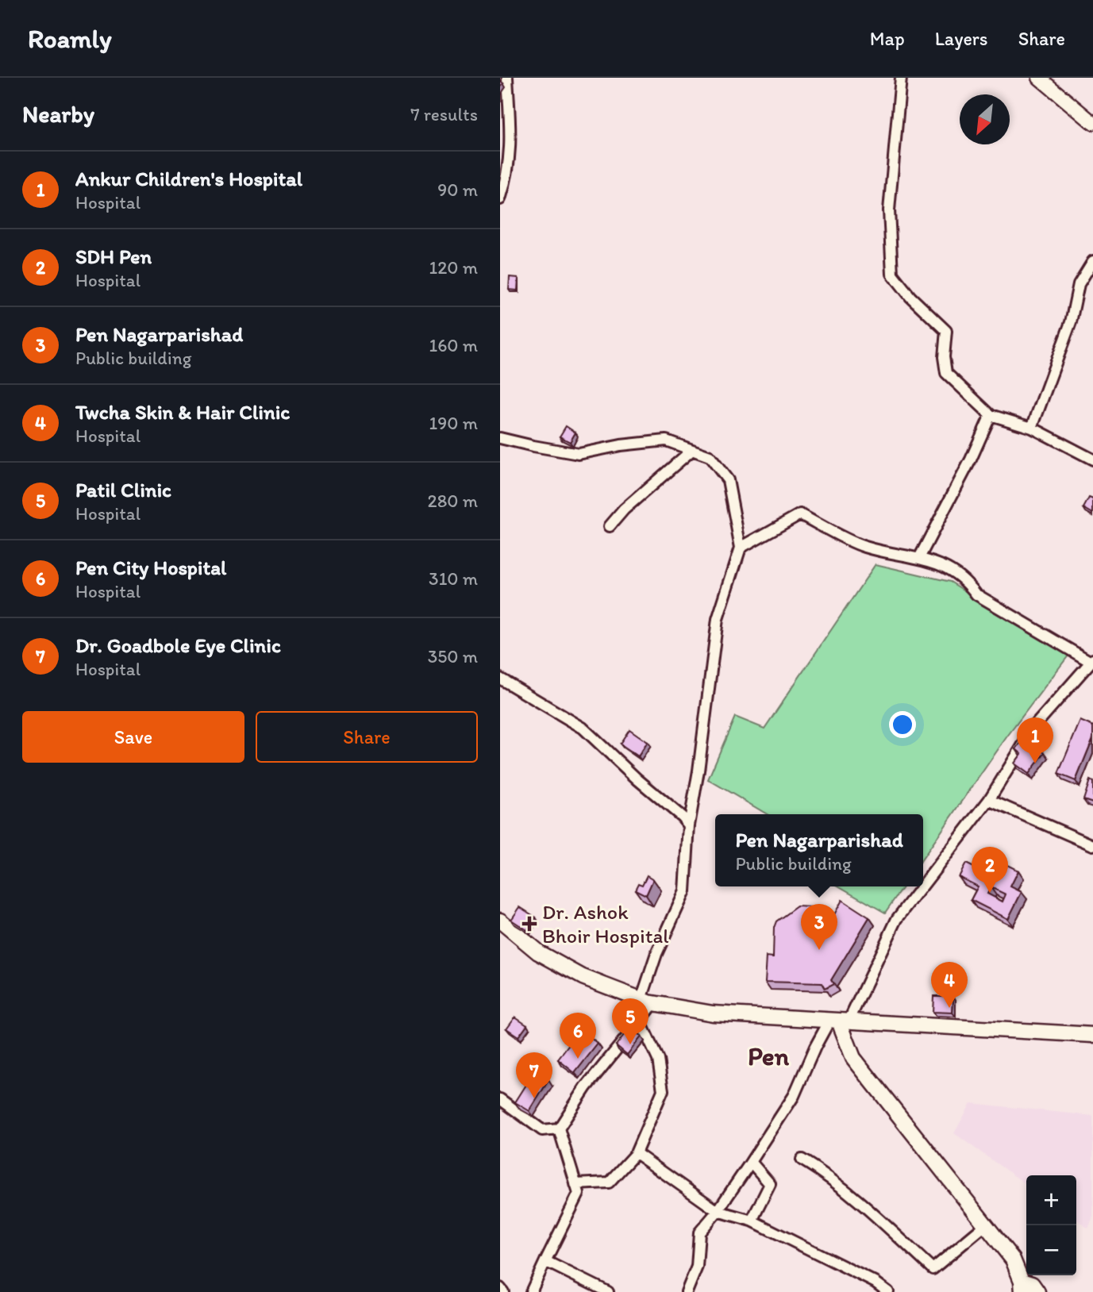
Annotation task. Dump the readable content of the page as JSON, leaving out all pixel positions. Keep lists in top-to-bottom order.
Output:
{
  "districts": ["Pen"],
  "places": {
    "health": ["Dr. Ashok Bhoir Hospital"]
  },
  "north": "bottom left",
  "page": {
    "header": "Roamly",
    "nav": ["Map", "Layers", "Share"],
    "heading": ["Nearby", "7 results"],
    "list": [
      {
        "mark": "1",
        "name": "Ankur Children's Hospital",
        "note": "Hospital",
        "value": "90 m"
      },
      {
        "mark": "2",
        "name": "SDH Pen",
        "note": "Hospital",
        "value": "120 m"
      },
      {
        "mark": "3",
        "name": "Pen Nagarparishad",
        "note": "Public building",
        "value": "160 m"
      },
      {
        "mark": "4",
        "name": "Twcha Skin & Hair Clinic",
        "note": "Hospital",
        "value": "190 m"
      },
      {
        "mark": "5",
        "name": "Patil Clinic",
        "note": "Hospital",
        "value": "280 m"
      },
      {
        "mark": "6",
        "name": "Pen City Hospital",
        "note": "Hospital",
        "value": "310 m"
      },
      {
        "mark": "7",
        "name": "Dr. Goadbole Eye Clinic",
        "note": "Hospital",
        "value": "350 m"
      }
    ],
    "buttons": ["Save", "Share"],
    "pins": [
      "1",
      "2",
      "3",
      "4",
      "5",
      "6",
      "7"
    ],
    "popup": ["Pen Nagarparishad", "Public building"],
    "map_buttons": ["+", "−"]
  }
}
